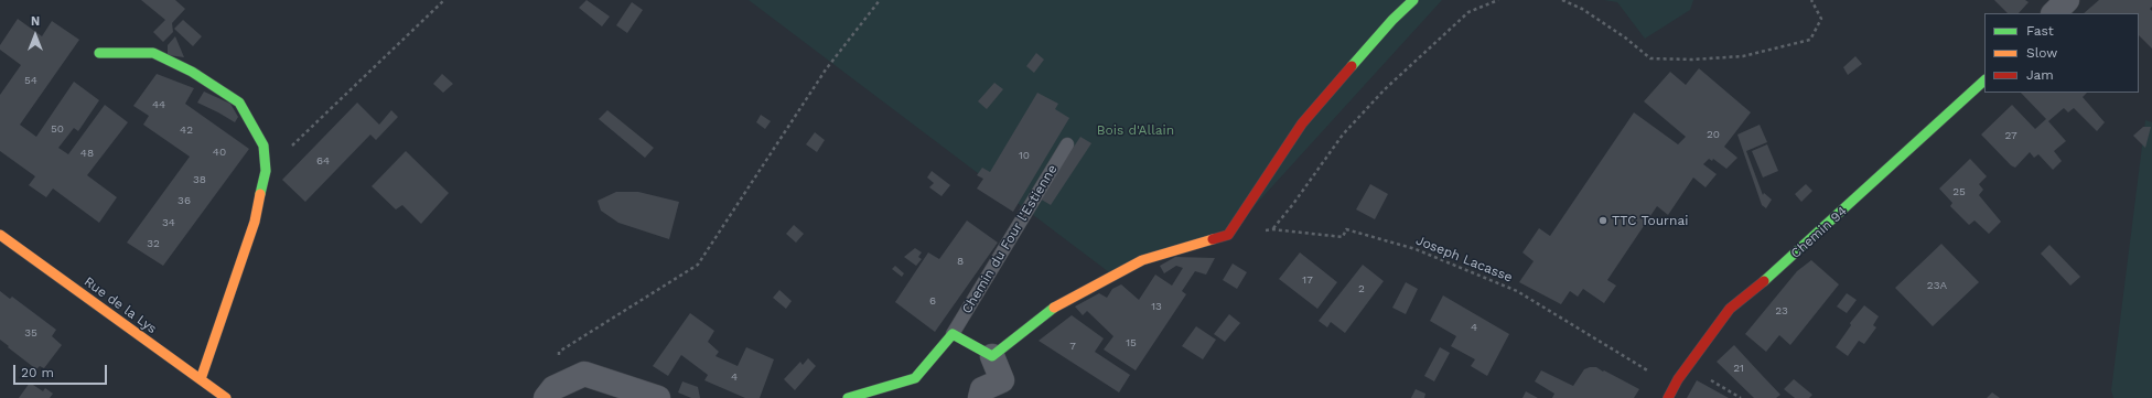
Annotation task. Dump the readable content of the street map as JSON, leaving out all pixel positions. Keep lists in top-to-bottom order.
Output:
{
  "streets": {
    "street": ["Chemin 94", "Chemin du Four l'Estienne", "Rue de la Lys"],
    "path": ["Joseph Lacasse"]
  },
  "crossings": [
    ["Chemin 94", "Joseph Lacasse"]
  ],
  "parks": ["Bois d'Allain"],
  "places": ["TTC Tournai"],
  "house_numbers": [
    "54",
    "44",
    "50",
    "42",
    "20",
    "27",
    "40",
    "48",
    "10",
    "64",
    "38",
    "25",
    "36",
    "34",
    "32",
    "8",
    "17",
    "23A",
    "2",
    "6",
    "13",
    "23",
    "4",
    "35",
    "15",
    "7",
    "21",
    "4"
  ],
  "legend": ["Fast", "Slow", "Jam"],
  "scale_bar": "20 m",
  "north": "top"
}
